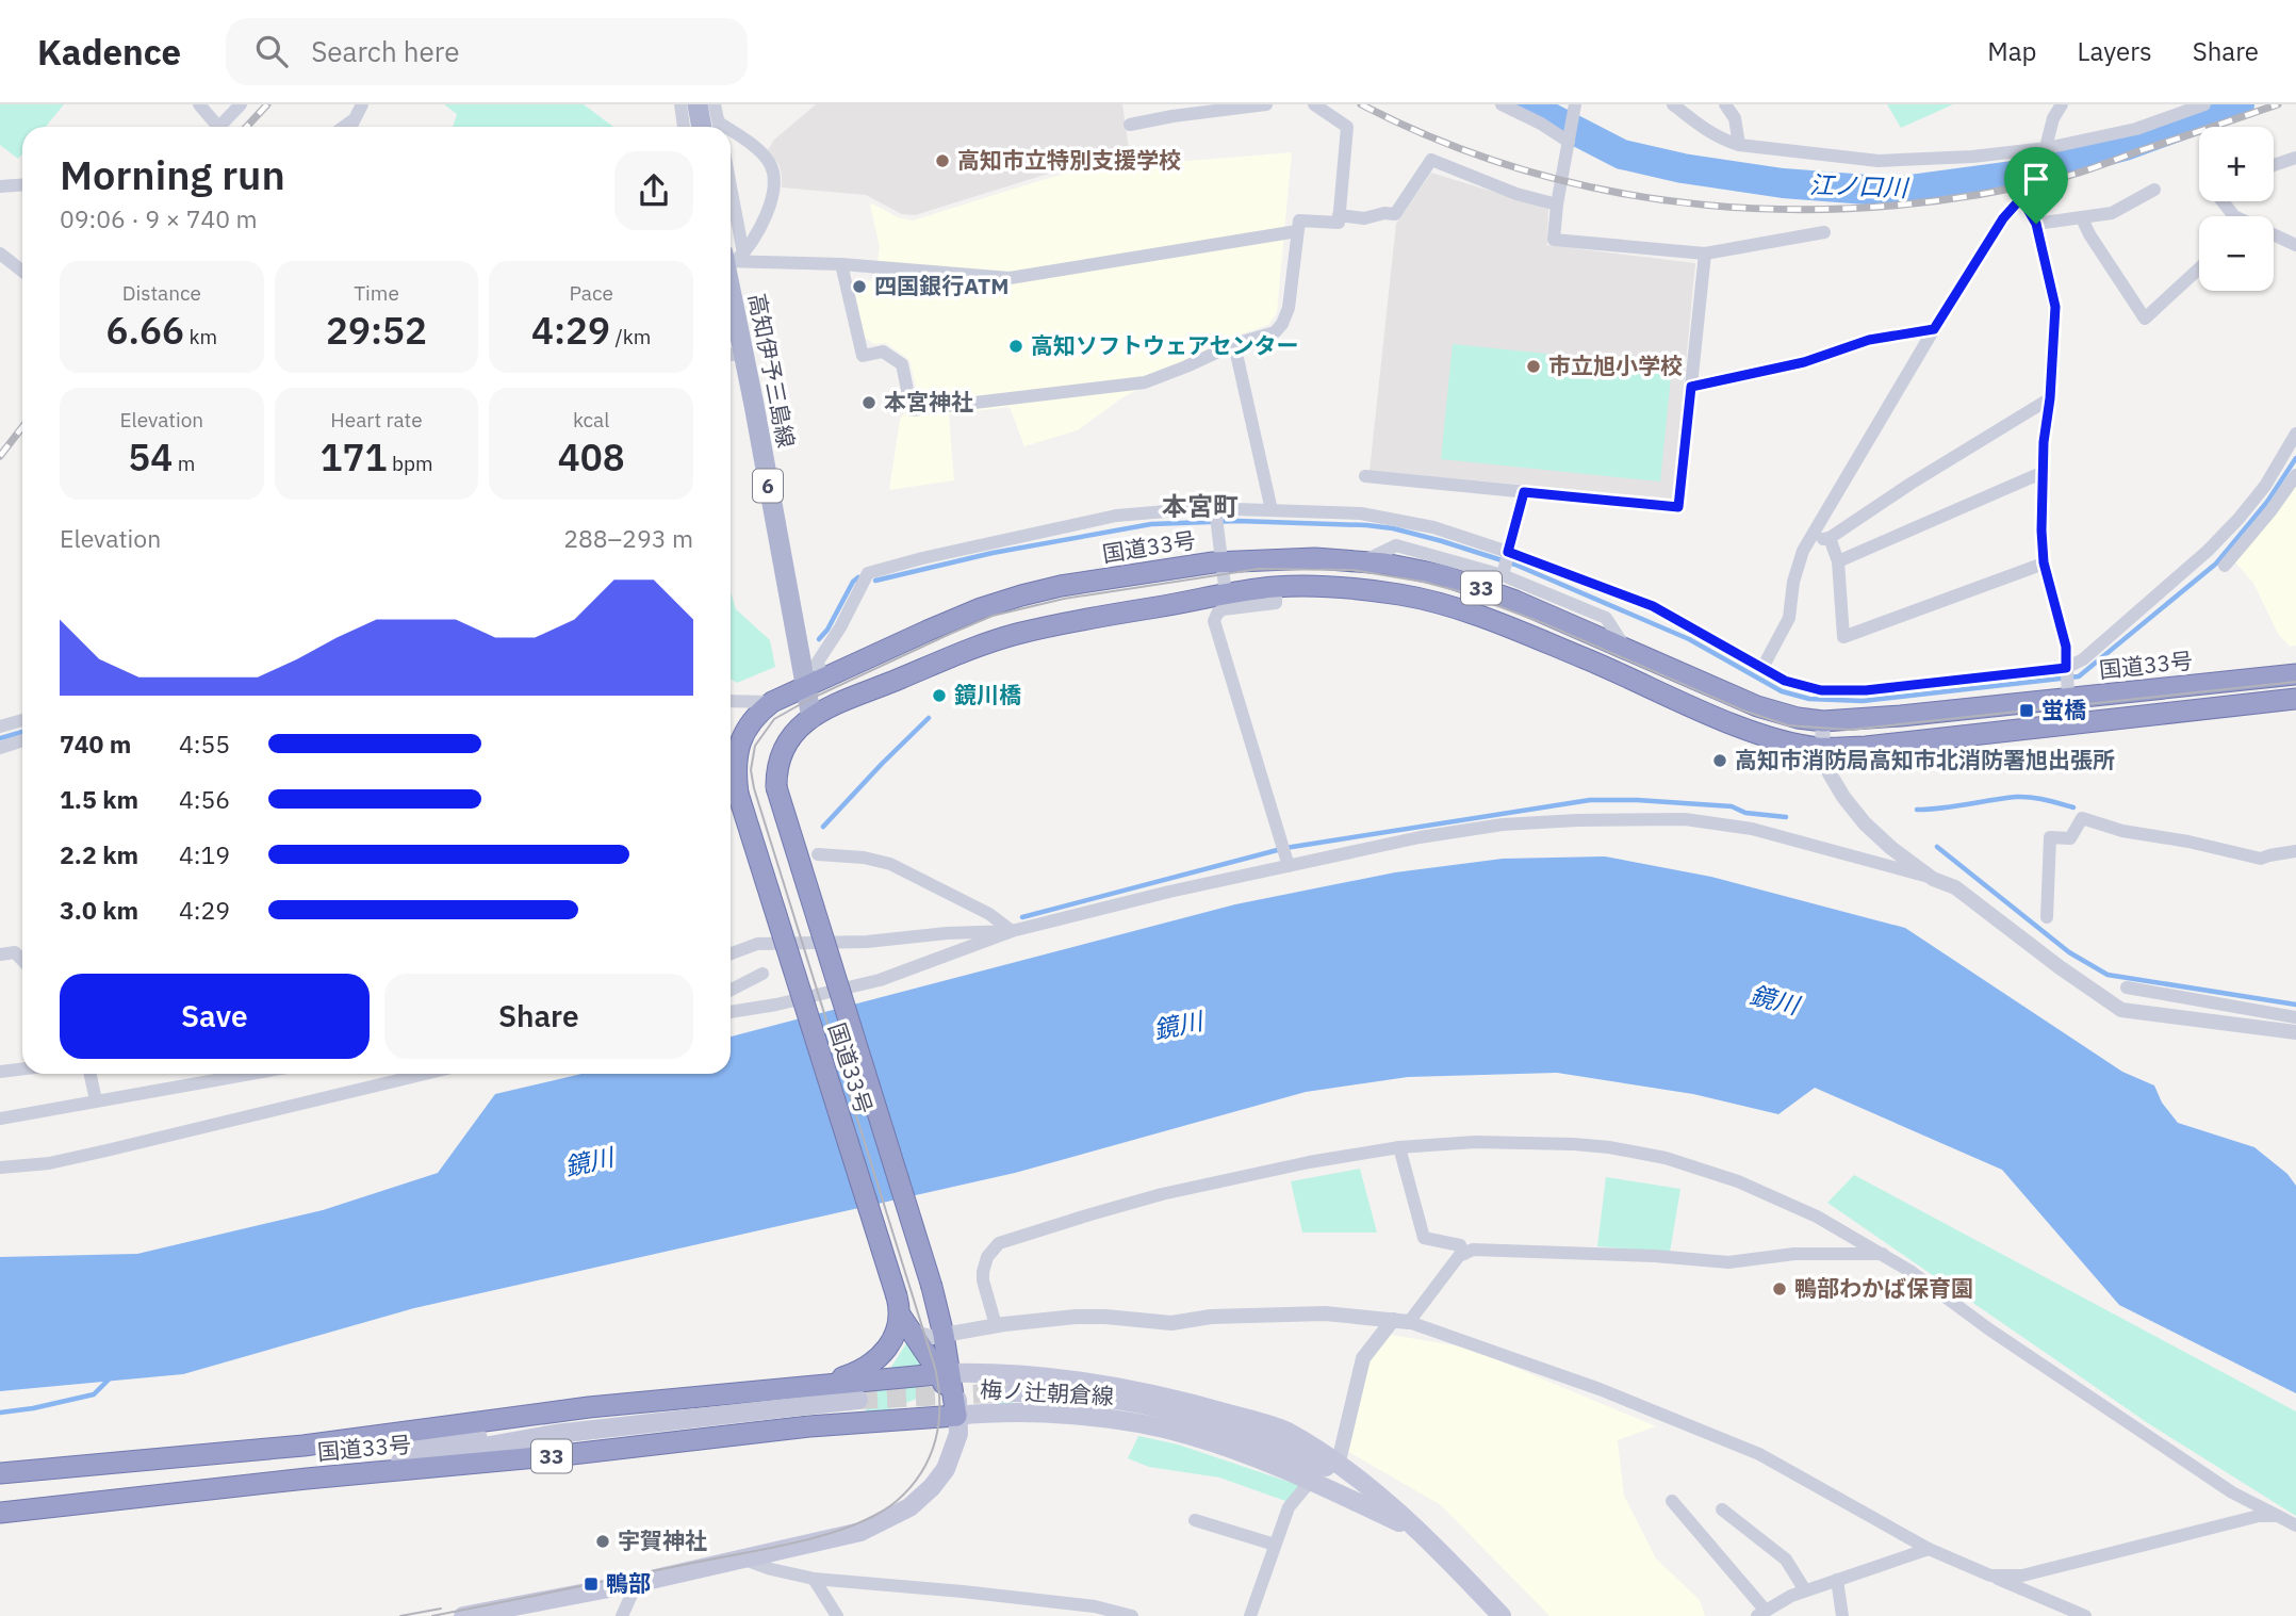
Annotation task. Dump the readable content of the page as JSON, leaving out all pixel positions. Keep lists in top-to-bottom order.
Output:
{
  "streets": {
    "highway": ["国道33号", "33"],
    "main road": ["高知伊予三島線", "6", "梅ノ辻朝倉線"]
  },
  "crossings": [
    ["高知伊予三島線", "国道33号"],
    ["国道33号", "梅ノ辻朝倉線"]
  ],
  "districts": ["本宮町"],
  "water": ["江ノ口川", "鏡川"],
  "places": {
    "other": [
      "高知市立特別支援学校",
      "四国銀行ATM",
      "高知ソフトウェアセンター",
      "市立旭小学校",
      "本宮神社",
      "鏡川橋",
      "高知市消防局高知市北消防署旭出張所",
      "鴨部わかば保育園",
      "宇賀神社"
    ],
    "transit": ["蛍橋", "鴨部"]
  },
  "page": {
    "header": "Kadence",
    "search": "Search here",
    "nav": ["Map", "Layers", "Share"],
    "map_buttons": ["+", "−"],
    "heading": ["Morning run", "09:06 · 9 × 740 m"],
    "stats": [
      ["Distance", "6.66 km"],
      ["Time", "29:52"],
      ["Pace", "4:29 /km"],
      ["Elevation", "54 m"],
      ["Heart rate", "171 bpm"],
      ["kcal", "408"]
    ],
    "chart": ["Elevation", "288–293 m"],
    "list": [
      {
        "name": "740 m",
        "note": "4:55"
      },
      {
        "name": "1.5 km",
        "note": "4:56"
      },
      {
        "name": "2.2 km",
        "note": "4:19"
      },
      {
        "name": "3.0 km",
        "note": "4:29"
      }
    ],
    "buttons": ["Save", "Share"]
  }
}
